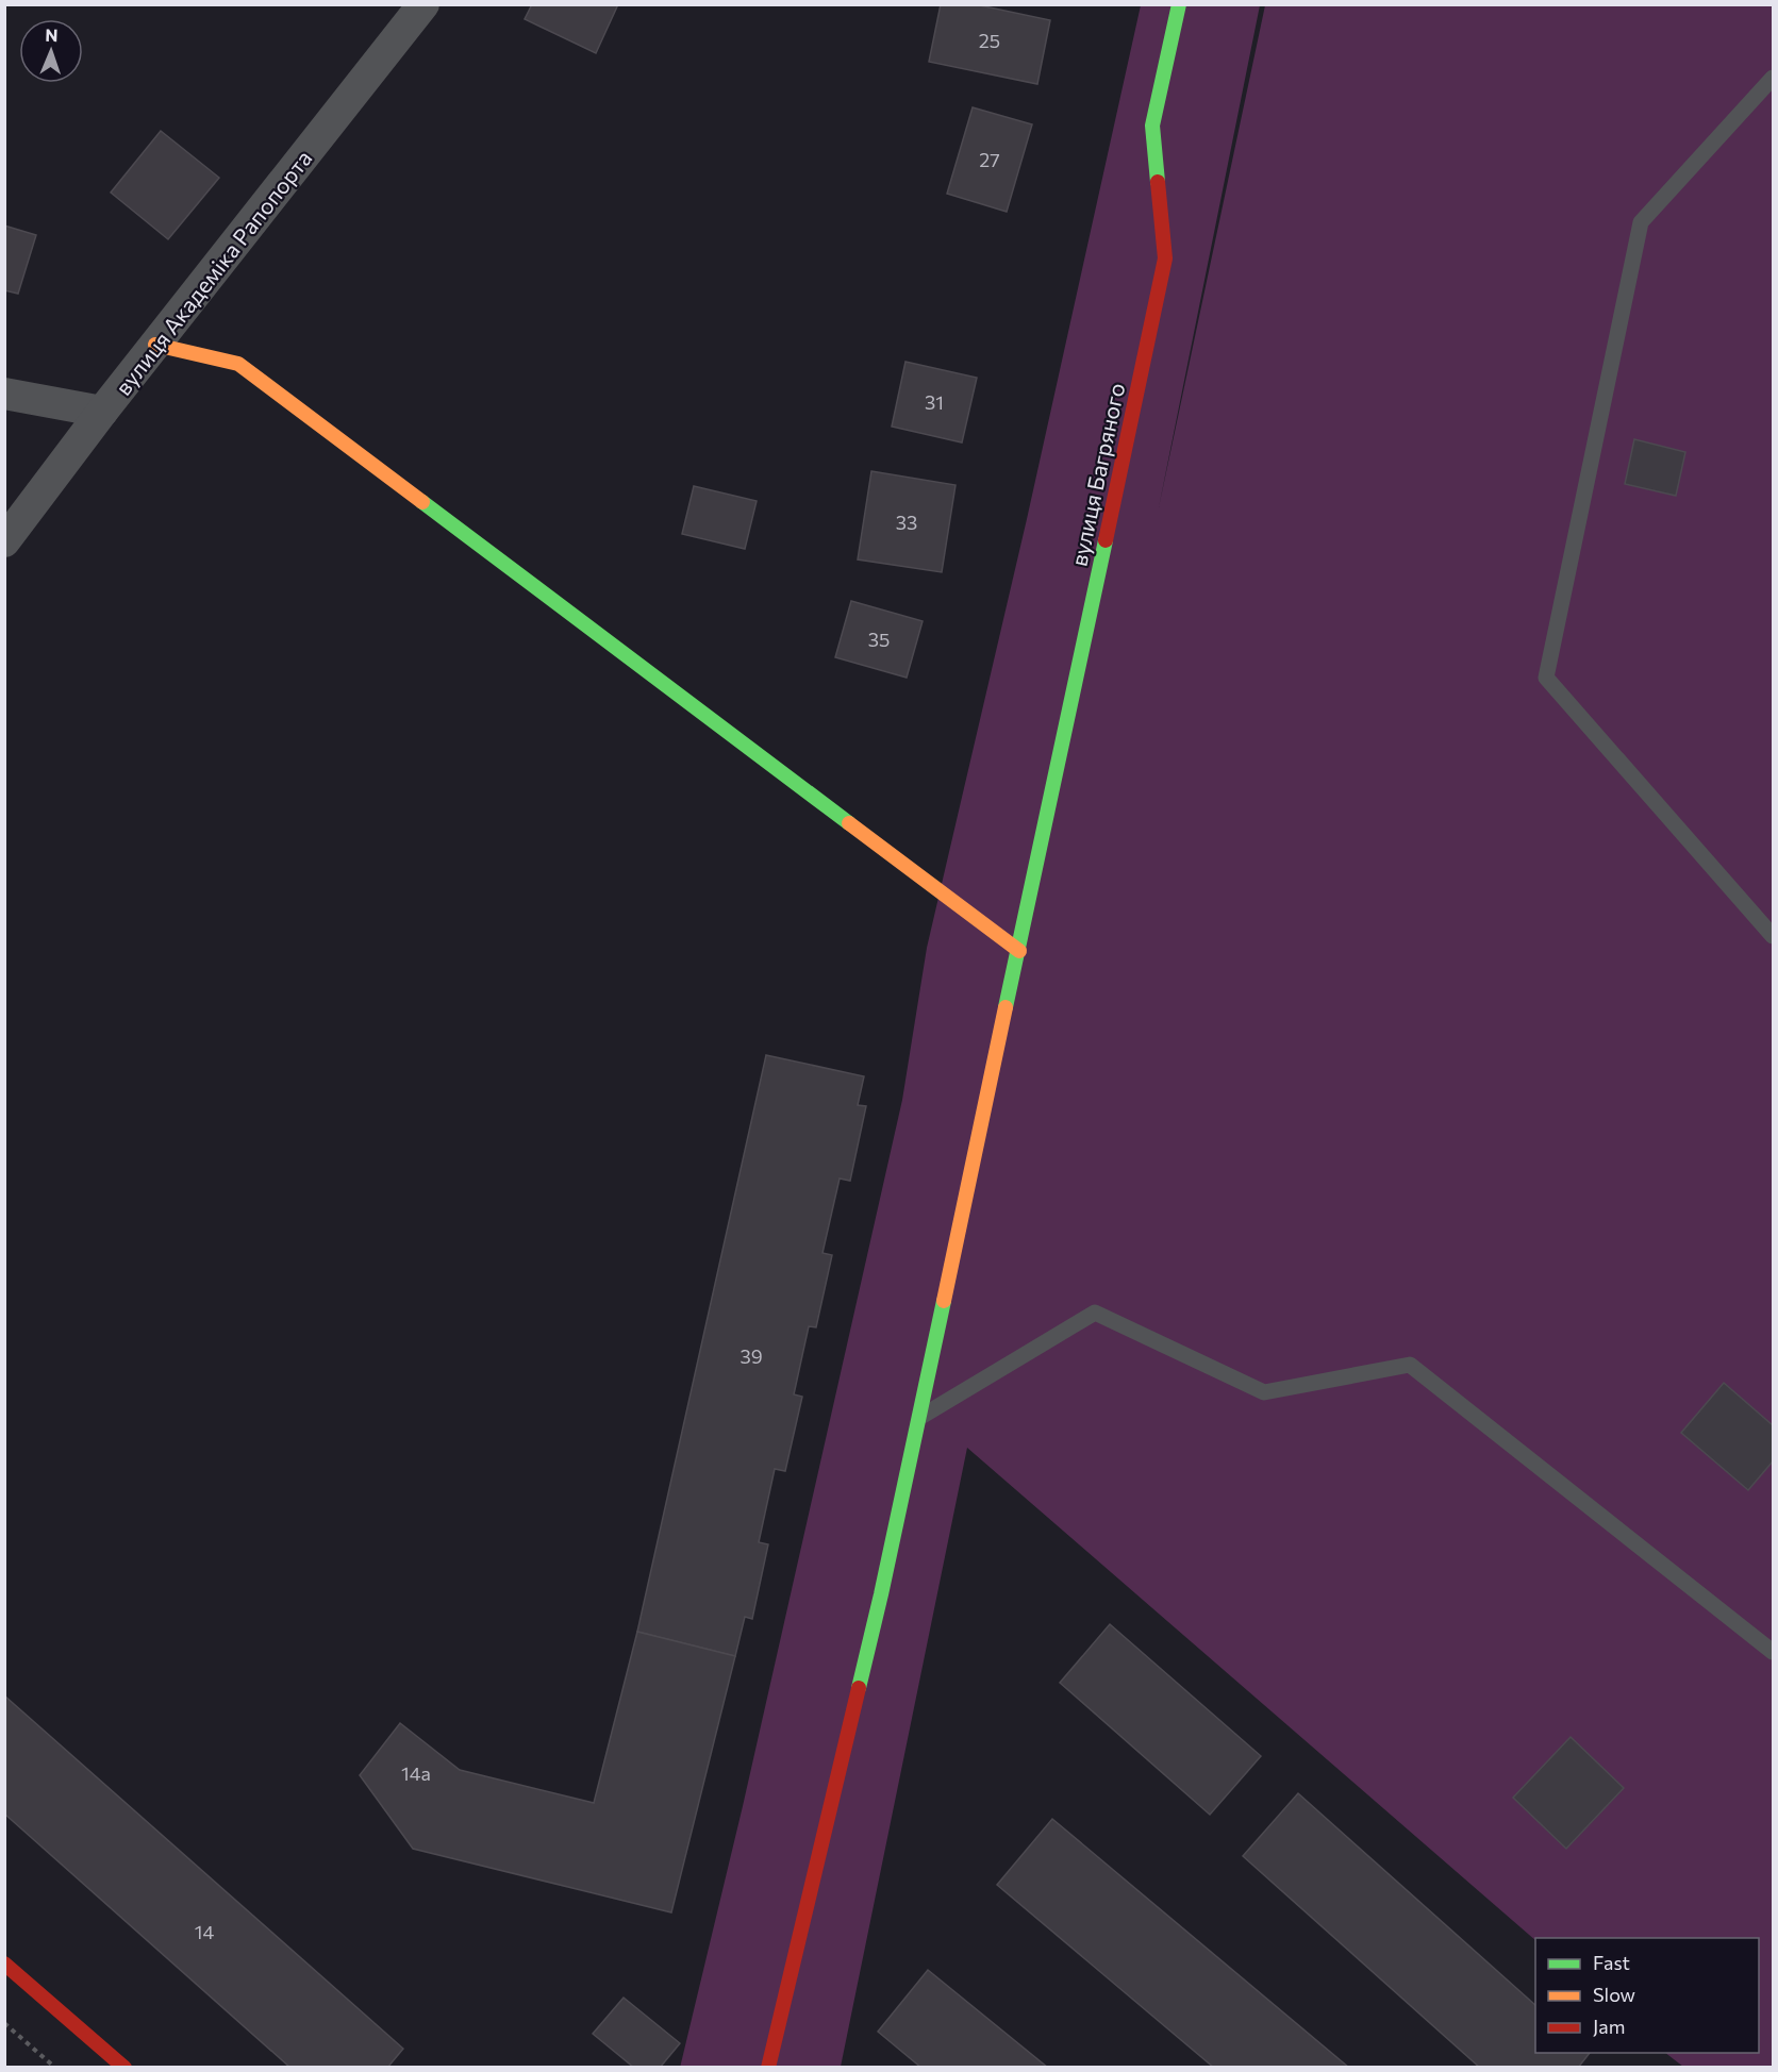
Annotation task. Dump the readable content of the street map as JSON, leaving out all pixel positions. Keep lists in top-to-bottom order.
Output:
{
  "streets": {
    "street": ["вулиця Академіка Рапопорта", "вулиця Багряного"]
  },
  "house_numbers": [
    "25",
    "27",
    "31",
    "33",
    "35",
    "39",
    "14а",
    "14"
  ],
  "legend": ["Fast", "Slow", "Jam"],
  "north": "top"
}
